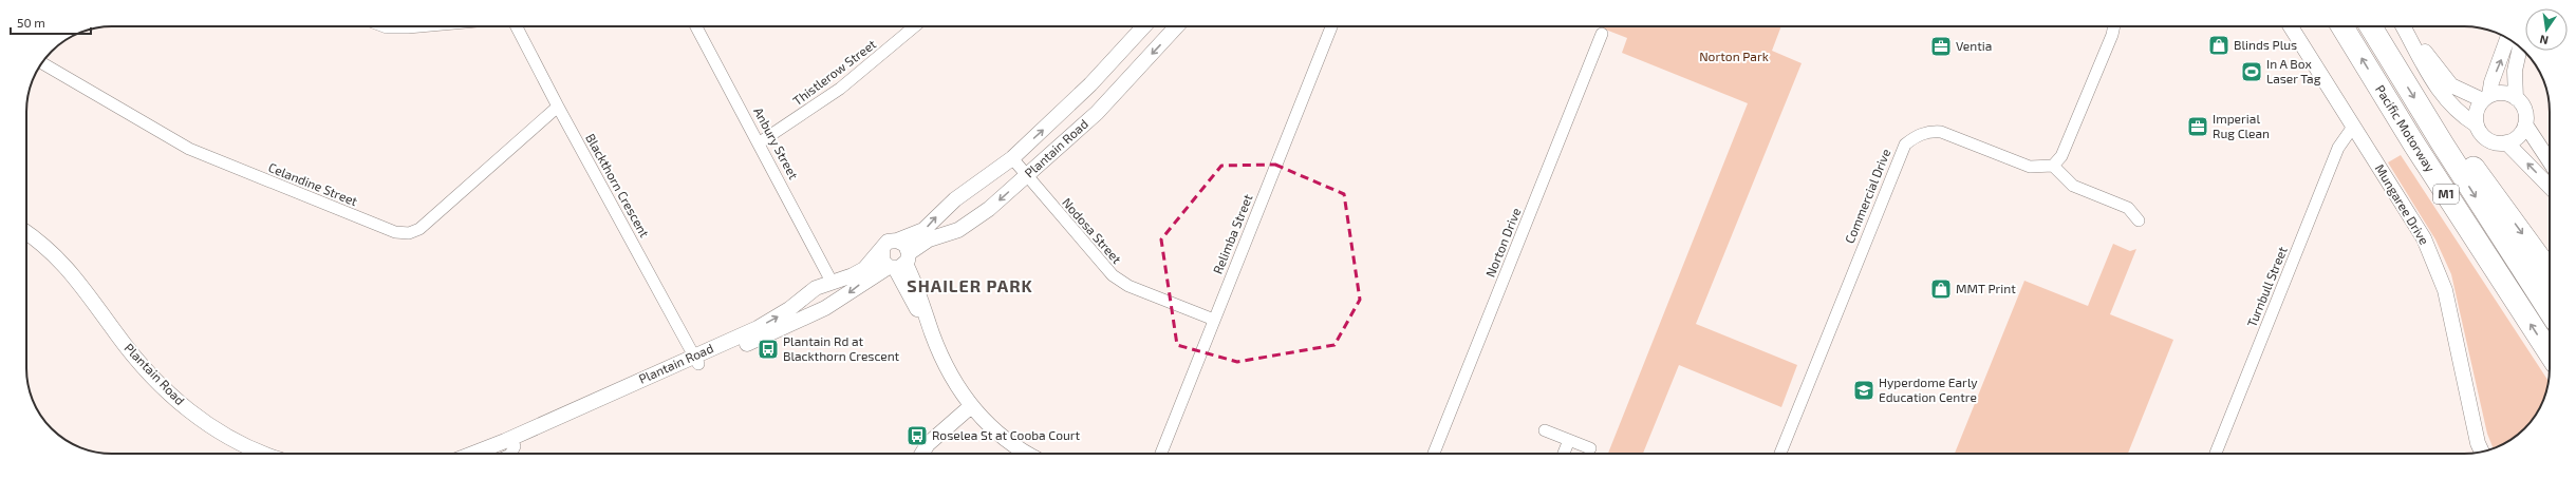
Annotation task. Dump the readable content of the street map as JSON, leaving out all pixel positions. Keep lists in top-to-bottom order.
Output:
{
  "streets": {
    "highway": ["Pacific Motorway", "M1"],
    "street": [
      "Thistlerow Street",
      "Anbury Street",
      "Plantain Road",
      "Celandine Street",
      "Blackthorn Crescent",
      "Commercial Drive",
      "Mungaree Drive",
      "Nodosa Street",
      "Relimba Street",
      "Norton Drive",
      "Turnbull Street"
    ]
  },
  "crossings": [
    ["Thistlerow Street", "Anbury Street"],
    ["Anbury Street", "Plantain Road"],
    ["Plantain Road", "Blackthorn Crescent"],
    ["Plantain Road", "Nodosa Street"],
    ["Celandine Street", "Blackthorn Crescent"],
    ["Mungaree Drive", "Turnbull Street"],
    ["Nodosa Street", "Relimba Street"]
  ],
  "districts": ["SHAILER PARK"],
  "parks": ["Norton Park"],
  "places": {
    "shop": ["Blinds Plus", "MMT Print"],
    "office": ["Ventia", "Imperial Rug Clean"],
    "sports": ["In A Box Laser Tag"],
    "bus stop": ["Plantain Rd at Blackthorn Crescent", "Roselea St at Cooba Court"],
    "school or university": ["Hyperdome Early Education Centre"]
  },
  "scale_bar": "50 m",
  "north": "bottom"
}
